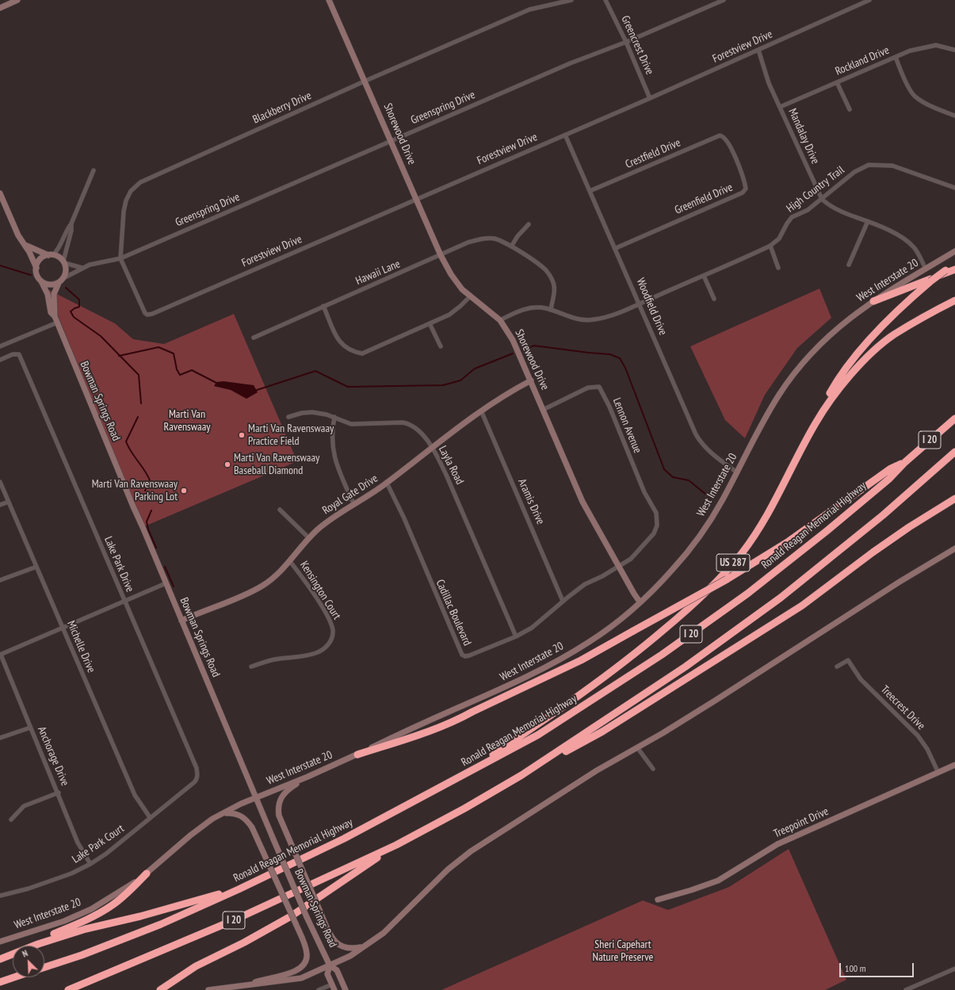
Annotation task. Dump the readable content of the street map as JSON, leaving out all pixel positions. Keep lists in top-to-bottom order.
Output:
{
  "streets": {
    "highway": ["I 20", "Ronald Reagan Memorial Highway", "US 287"],
    "main road": [
      "Shorewood Drive",
      "West Interstate 20",
      "Bowman Springs Road",
      "Royal Gate Drive",
      "Treepoint Drive"
    ],
    "street": [
      "Greencrest Drive",
      "Forestview Drive",
      "Rockland Drive",
      "Blackberry Drive",
      "Greenspring Drive",
      "Mandalay Drive",
      "Crestfield Drive",
      "High Country Trail",
      "Greenfield Drive",
      "Hawaii Lane",
      "Woodfield Drive",
      "Lennon Avenue",
      "Layla Road",
      "Aramis Drive",
      "Lake Park Drive",
      "Kensington Court",
      "Cadillac Boulevard",
      "Michelle Drive",
      "Treecrest Drive",
      "Anchorage Drive",
      "Lake Park Court"
    ]
  },
  "crossings": [
    ["Greencrest Drive", "Forestview Drive"],
    ["Greencrest Drive", "Greenspring Drive"],
    ["Forestview Drive", "Blackberry Drive"],
    ["Forestview Drive", "Shorewood Drive"],
    ["Forestview Drive", "Mandalay Drive"],
    ["Forestview Drive", "Woodfield Drive"],
    ["Rockland Drive", "Mandalay Drive"],
    ["Blackberry Drive", "Greenspring Drive"],
    ["Blackberry Drive", "Shorewood Drive"],
    ["Greenspring Drive", "Shorewood Drive"],
    ["Greenspring Drive", "Bowman Springs Road"],
    ["Shorewood Drive", "High Country Trail"],
    ["Shorewood Drive", "Hawaii Lane"],
    ["Shorewood Drive", "West Interstate 20"],
    ["Shorewood Drive", "Lennon Avenue"],
    ["Shorewood Drive", "Royal Gate Drive"],
    ["Shorewood Drive", "Cadillac Boulevard"],
    ["Mandalay Drive", "High Country Trail"],
    ["Crestfield Drive", "Greenfield Drive"],
    ["Crestfield Drive", "Woodfield Drive"],
    ["High Country Trail", "Hawaii Lane"],
    ["High Country Trail", "Woodfield Drive"],
    ["Greenfield Drive", "Woodfield Drive"],
    ["West Interstate 20", "Woodfield Drive"],
    ["West Interstate 20", "Bowman Springs Road"],
    ["Bowman Springs Road", "Royal Gate Drive"],
    ["Lennon Avenue", "Cadillac Boulevard"],
    ["Layla Road", "Royal Gate Drive"],
    ["Layla Road", "Cadillac Boulevard"],
    ["Royal Gate Drive", "Aramis Drive"],
    ["Royal Gate Drive", "Kensington Court"],
    ["Royal Gate Drive", "Cadillac Boulevard"],
    ["Aramis Drive", "Cadillac Boulevard"],
    ["Ronald Reagan Memorial Highway", "US 287"],
    ["Lake Park Drive", "Lake Park Court"],
    ["Michelle Drive", "Lake Park Court"],
    ["Treecrest Drive", "Treepoint Drive"],
    ["Anchorage Drive", "Lake Park Court"]
  ],
  "parks": ["Marti Van Ravenswaay", "Sheri Capehart Nature Preserve"],
  "places": ["Marti Van Ravenswaay Practice Field", "Marti Van Ravenswaay Baseball Diamond", "Marti Van Ravenswaay Parking Lot"],
  "scale_bar": "100 m",
  "north": "top left"
}
